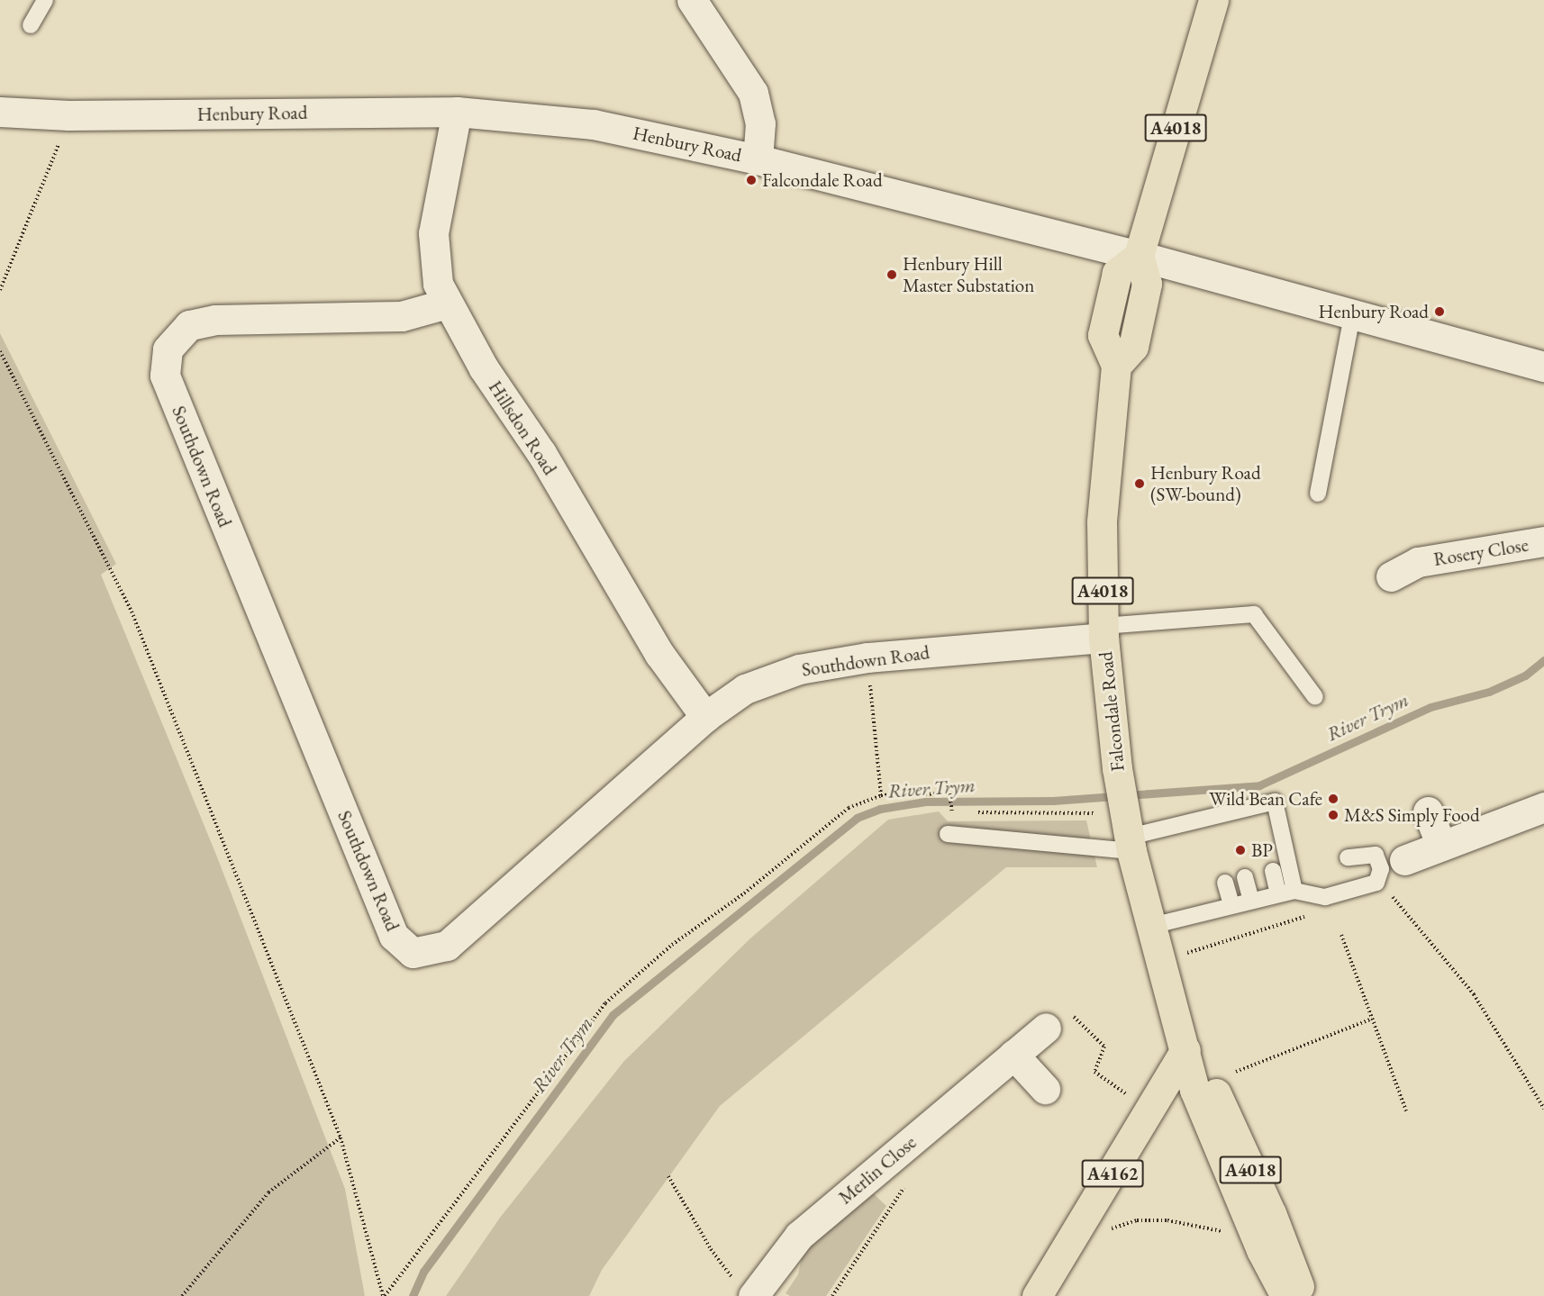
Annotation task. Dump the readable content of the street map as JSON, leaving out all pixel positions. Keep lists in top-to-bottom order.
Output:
{
  "streets": {
    "main road": ["A4018", "Falcondale Road", "A4162"],
    "street": [
      "Henbury Road",
      "Hillsdon Road",
      "Southdown Road",
      "Rosery Close",
      "Merlin Close"
    ]
  },
  "crossings": [
    ["Henbury Road", "A4018"],
    ["Henbury Road", "Hillsdon Road"],
    ["Henbury Road", "Falcondale Road"],
    ["A4018", "Falcondale Road"],
    ["Hillsdon Road", "Southdown Road"],
    ["Southdown Road", "Falcondale Road"],
    ["Falcondale Road", "A4162"]
  ],
  "water": ["River Trym"],
  "places": [
    "Falcondale Road",
    "Henbury Hill Master Substation",
    "Henbury Road",
    "Henbury Road (SW-bound)",
    "Wild Bean Cafe",
    "M&S Simply Food",
    "BP"
  ]
}
